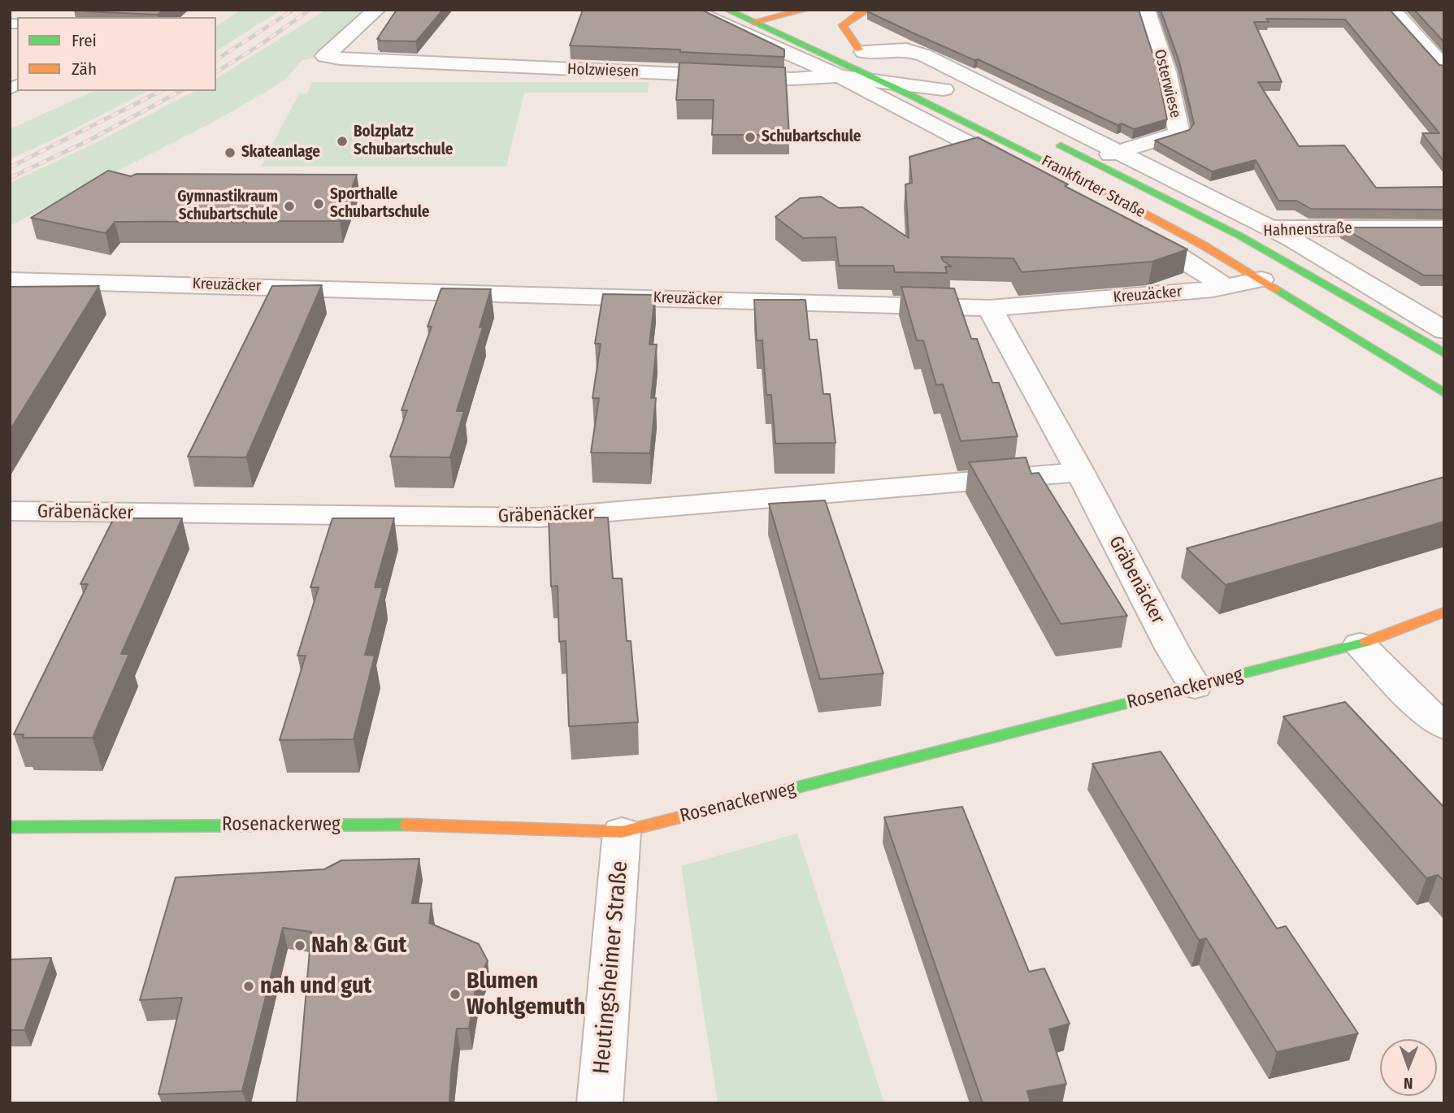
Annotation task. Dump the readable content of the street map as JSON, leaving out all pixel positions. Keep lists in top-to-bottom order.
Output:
{
  "streets": {
    "main road": ["Frankfurter Straße", "Rosenackerweg"],
    "street": [
      "Holzwiesen",
      "Osterwiese",
      "Hahnenstraße",
      "Kreuzäcker",
      "Gräbenäcker",
      "Heutingsheimer Straße"
    ]
  },
  "crossings": [
    ["Holzwiesen", "Frankfurter Straße"],
    ["Osterwiese", "Frankfurter Straße"],
    ["Frankfurter Straße", "Hahnenstraße"],
    ["Frankfurter Straße", "Kreuzäcker"],
    ["Kreuzäcker", "Gräbenäcker"],
    ["Gräbenäcker", "Rosenackerweg"],
    ["Rosenackerweg", "Heutingsheimer Straße"]
  ],
  "places": [
    "Schubartschule",
    "Bolzplatz Schubartschule",
    "Skateanlage",
    "Sporthalle Schubartschule",
    "Gymnastikraum Schubartschule",
    "Nah & Gut",
    "nah und gut",
    "Blumen Wohlgemuth"
  ],
  "legend": ["Frei", "Zäh"],
  "north": "bottom"
}
